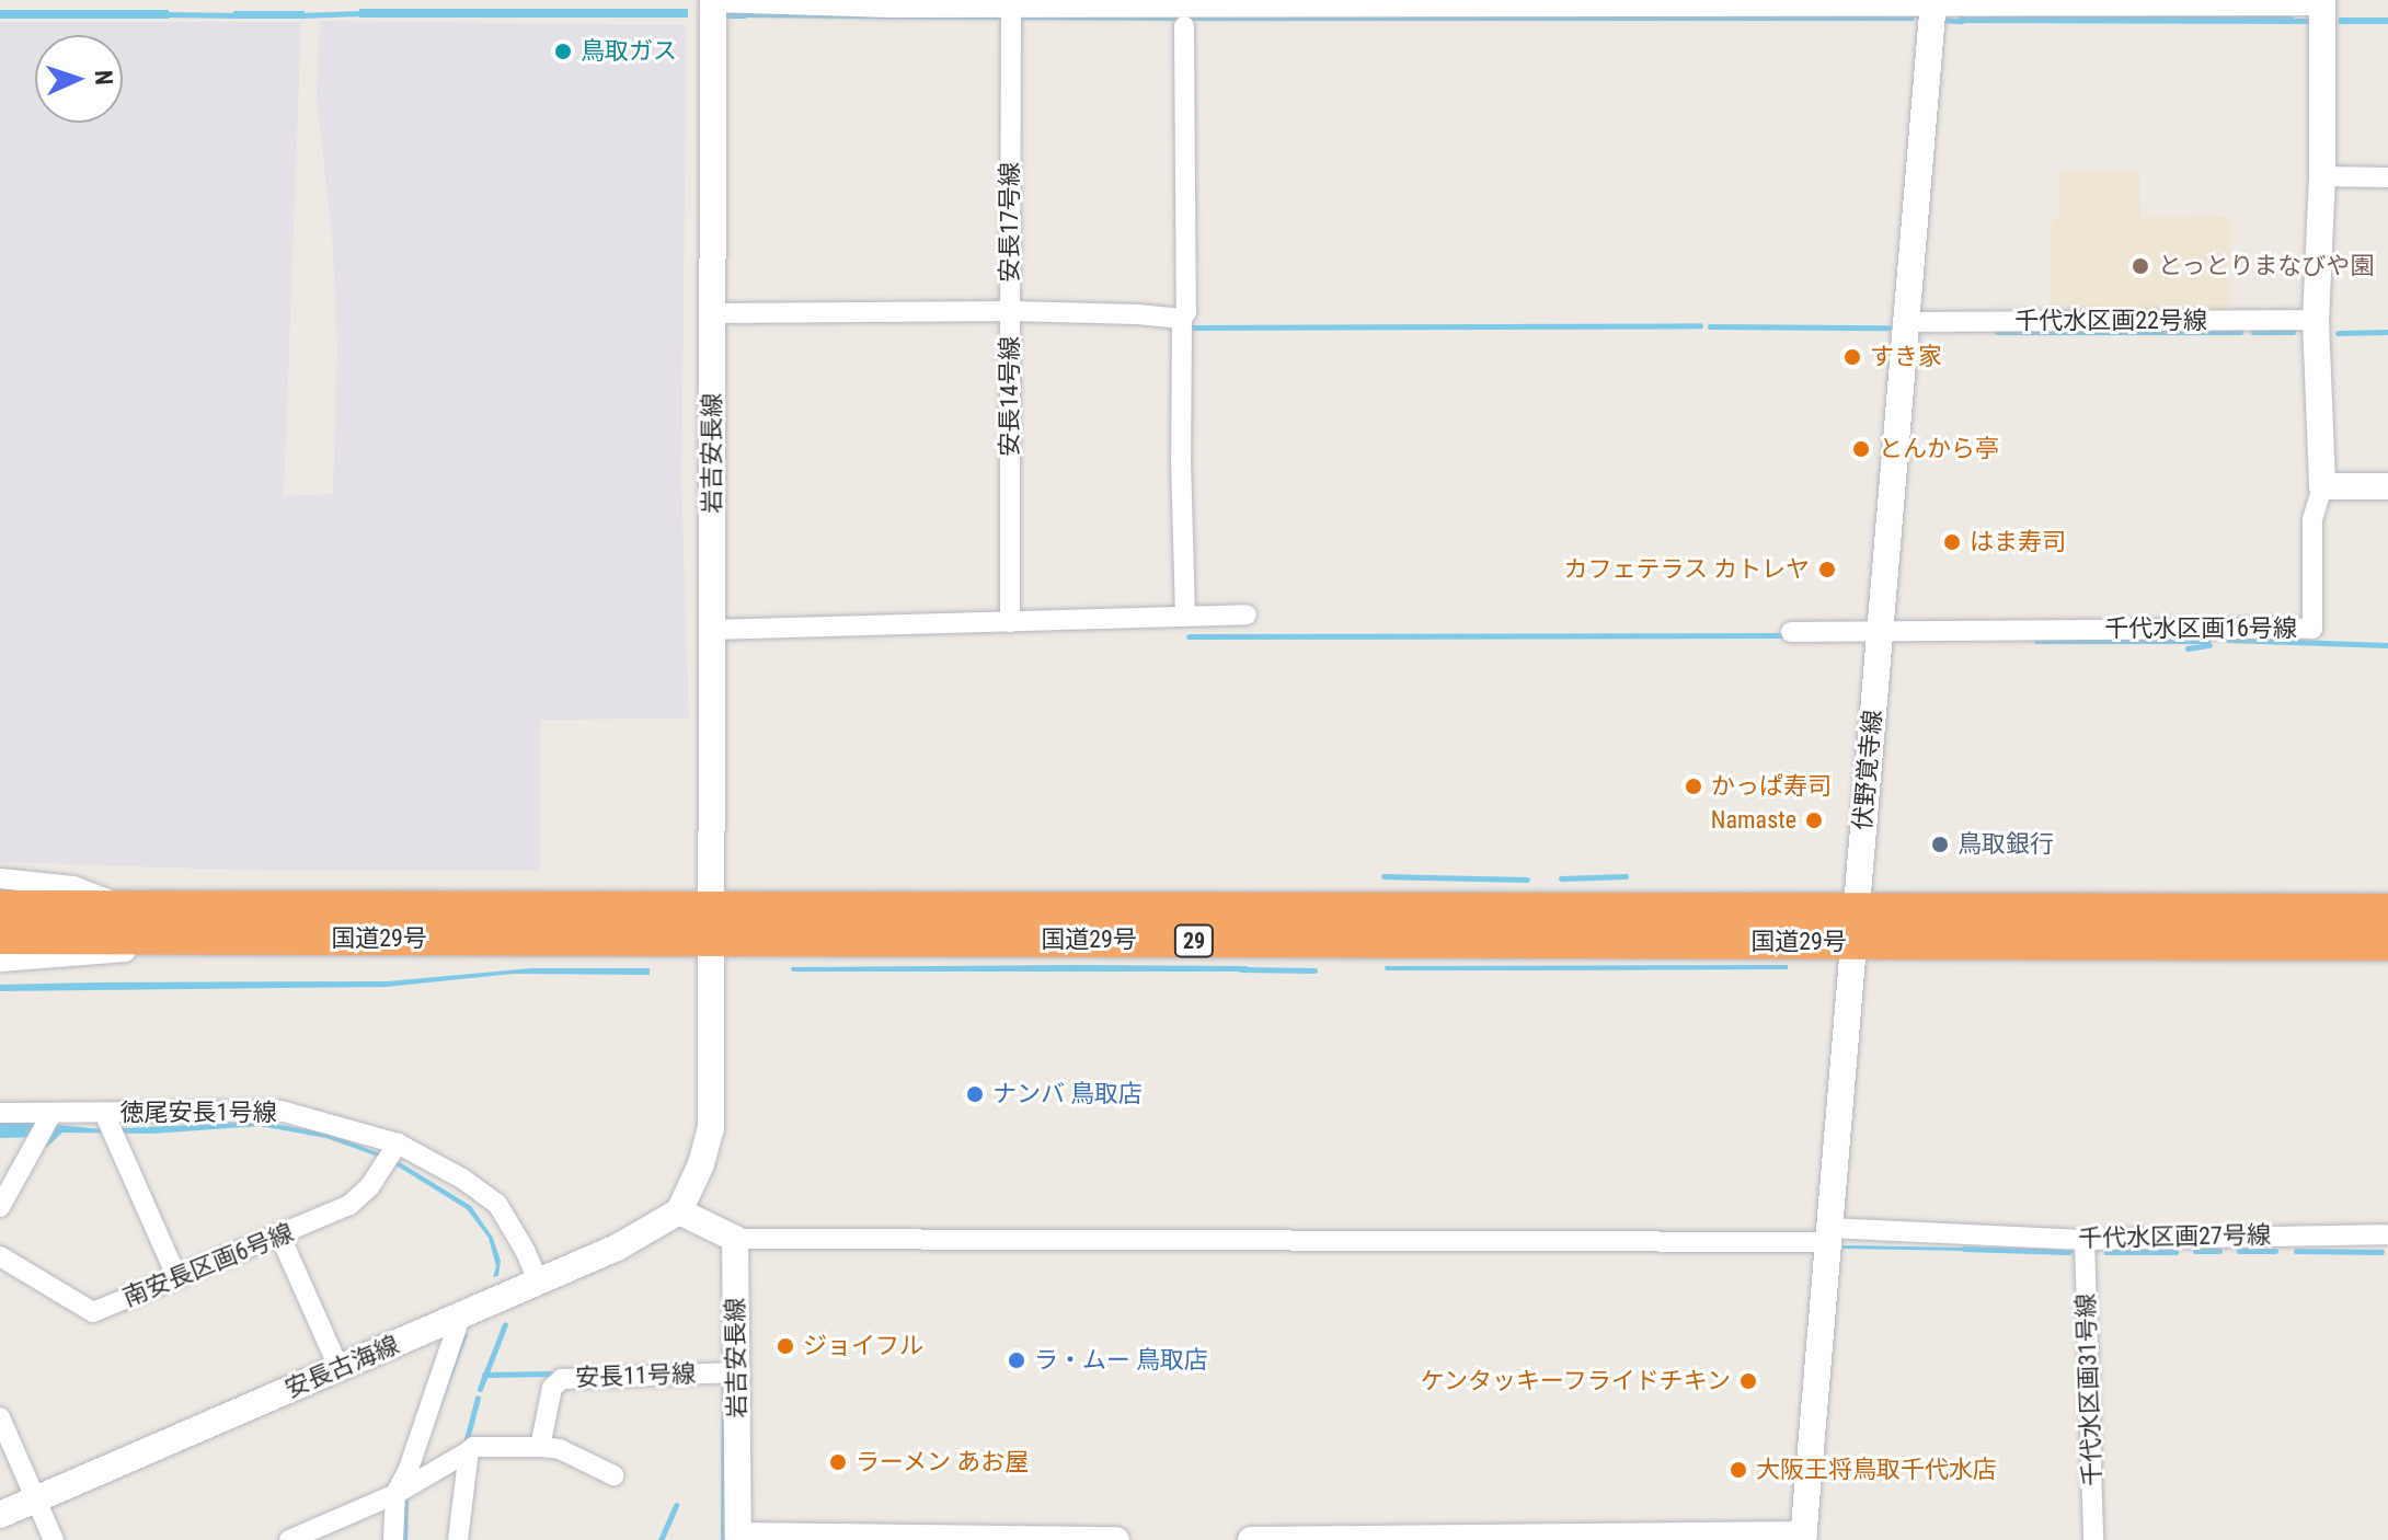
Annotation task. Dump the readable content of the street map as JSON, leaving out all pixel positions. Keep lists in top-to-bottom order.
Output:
{
  "streets": {
    "highway": ["国道29号", "29"],
    "street": [
      "安長17号線",
      "千代水区画22号線",
      "安長14号線",
      "岩吉安長線",
      "千代水区画16号線",
      "伏野覚寺線",
      "徳尾安長1号線",
      "千代水区画27号線",
      "南安長区画6号線",
      "安長古海線",
      "安長11号線",
      "千代水区画31号線"
    ]
  },
  "crossings": [
    ["安長17号線", "安長14号線"],
    ["千代水区画22号線", "千代水区画16号線"],
    ["千代水区画22号線", "伏野覚寺線"],
    ["安長14号線", "岩吉安長線"],
    ["岩吉安長線", "国道29号"],
    ["岩吉安長線", "千代水区画27号線"],
    ["岩吉安長線", "安長古海線"],
    ["岩吉安長線", "安長11号線"],
    ["千代水区画16号線", "伏野覚寺線"],
    ["伏野覚寺線", "国道29号"],
    ["伏野覚寺線", "千代水区画27号線"],
    ["徳尾安長1号線", "南安長区画6号線"],
    ["徳尾安長1号線", "安長古海線"],
    ["千代水区画27号線", "千代水区画31号線"]
  ],
  "places": [
    "鳥取ガス",
    "とっとりまなびや園",
    "すき家",
    "とんから亭",
    "はま寿司",
    "カフェテラス カトレヤ",
    "かっぱ寿司",
    "Namaste",
    "鳥取銀行",
    "ナンバ 鳥取店",
    "ジョイフル",
    "ラ・ムー 鳥取店",
    "ケンタッキーフライドチキン",
    "ラーメン あお屋",
    "大阪王将鳥取千代水店"
  ],
  "north": "right"
}
